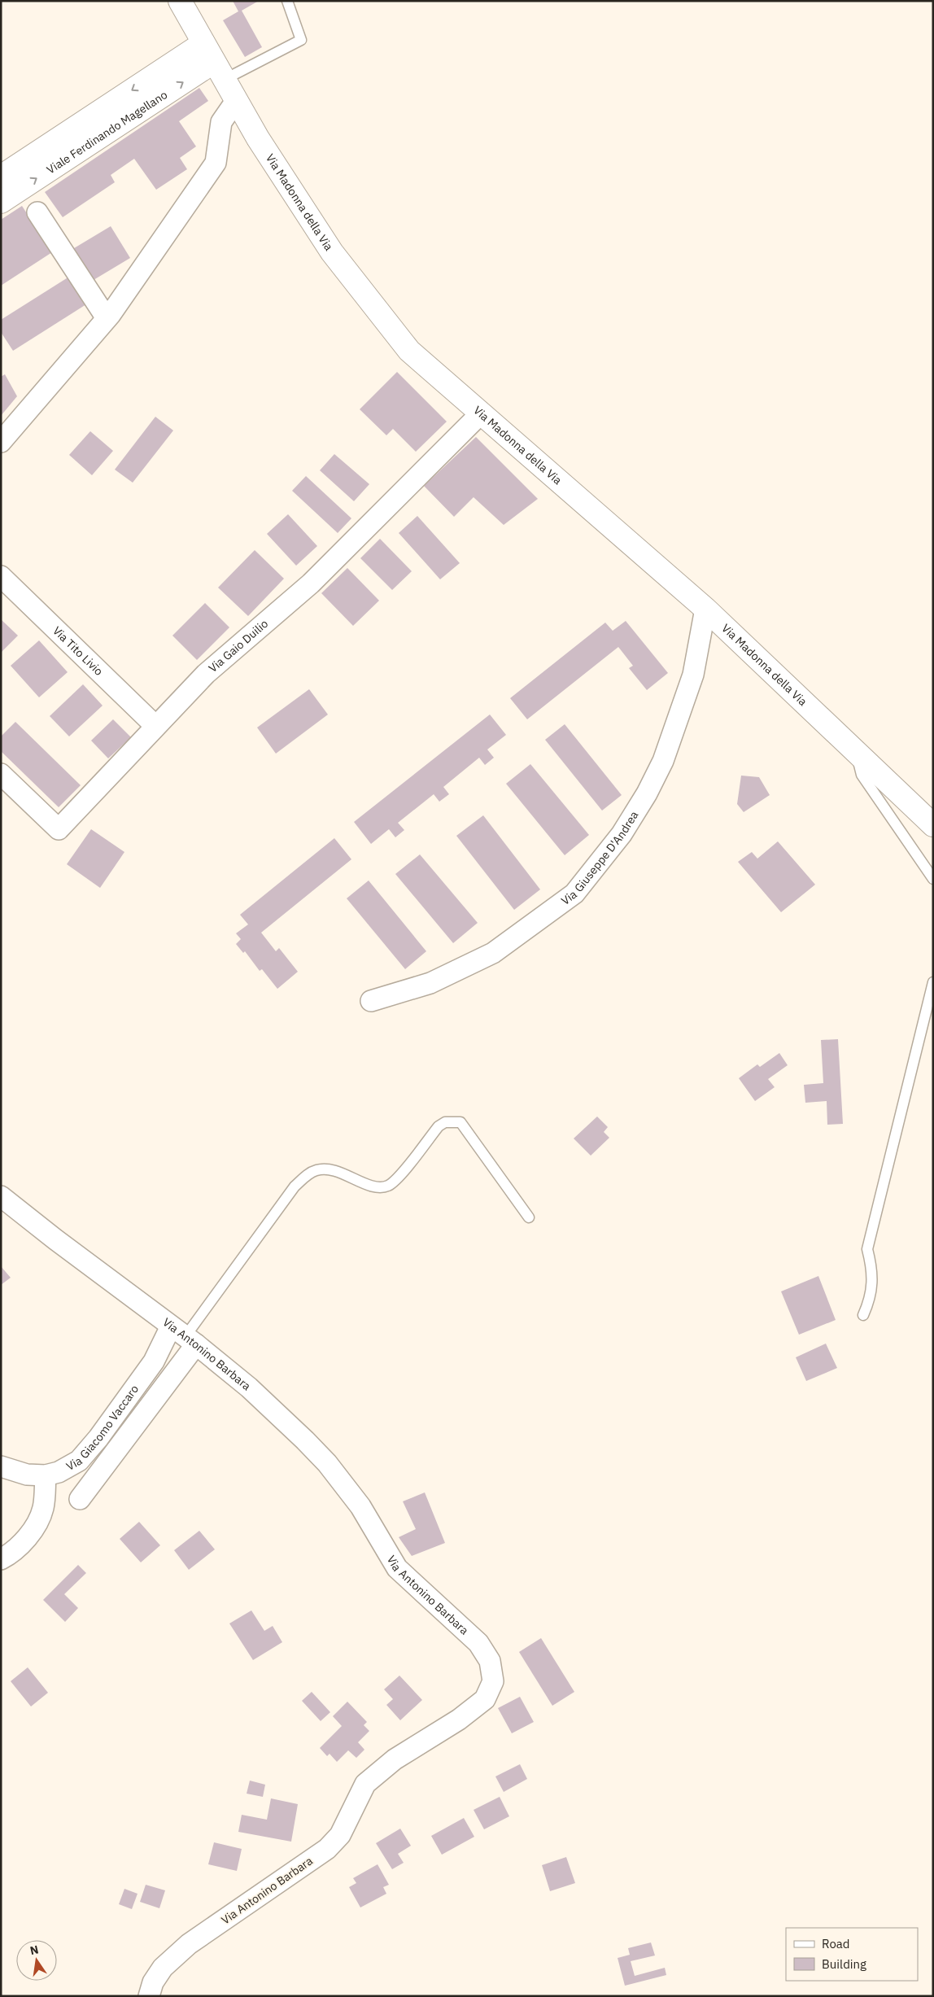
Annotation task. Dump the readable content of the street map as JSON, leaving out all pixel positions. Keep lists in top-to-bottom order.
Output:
{
  "streets": {
    "street": [
      "Viale Ferdinando Magellano",
      "Via Madonna della Via",
      "Via Gaio Duilio",
      "Via Tito Livio",
      "Via Giuseppe D'Andrea",
      "Via Antonino Barbara",
      "Via Giacomo Vaccaro"
    ]
  },
  "crossings": [
    ["Viale Ferdinando Magellano", "Via Madonna della Via"],
    ["Via Madonna della Via", "Via Gaio Duilio"],
    ["Via Madonna della Via", "Via Giuseppe D'Andrea"],
    ["Via Gaio Duilio", "Via Tito Livio"],
    ["Via Antonino Barbara", "Via Giacomo Vaccaro"]
  ],
  "legend": ["Road", "Building"],
  "north": "top"
}
